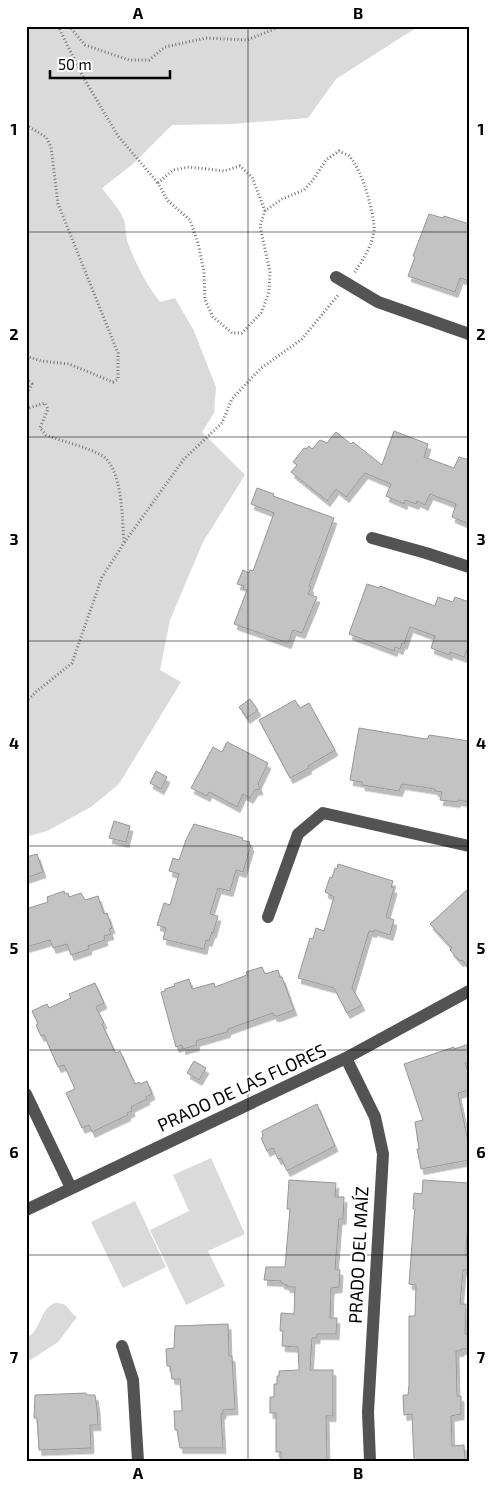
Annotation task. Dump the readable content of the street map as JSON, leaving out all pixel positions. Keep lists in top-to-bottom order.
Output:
{
  "streets": {
    "street": ["PRADO DE LAS FLORES", "PRADO DEL MAÍZ"]
  },
  "crossings": [
    ["PRADO DE LAS FLORES", "PRADO DEL MAÍZ"]
  ],
  "scale_bar": "50 m",
  "grid": {
    "columns": ["A", "B"],
    "rows": [
      "1",
      "2",
      "3",
      "4",
      "5",
      "6",
      "7"
    ]
  }
}
